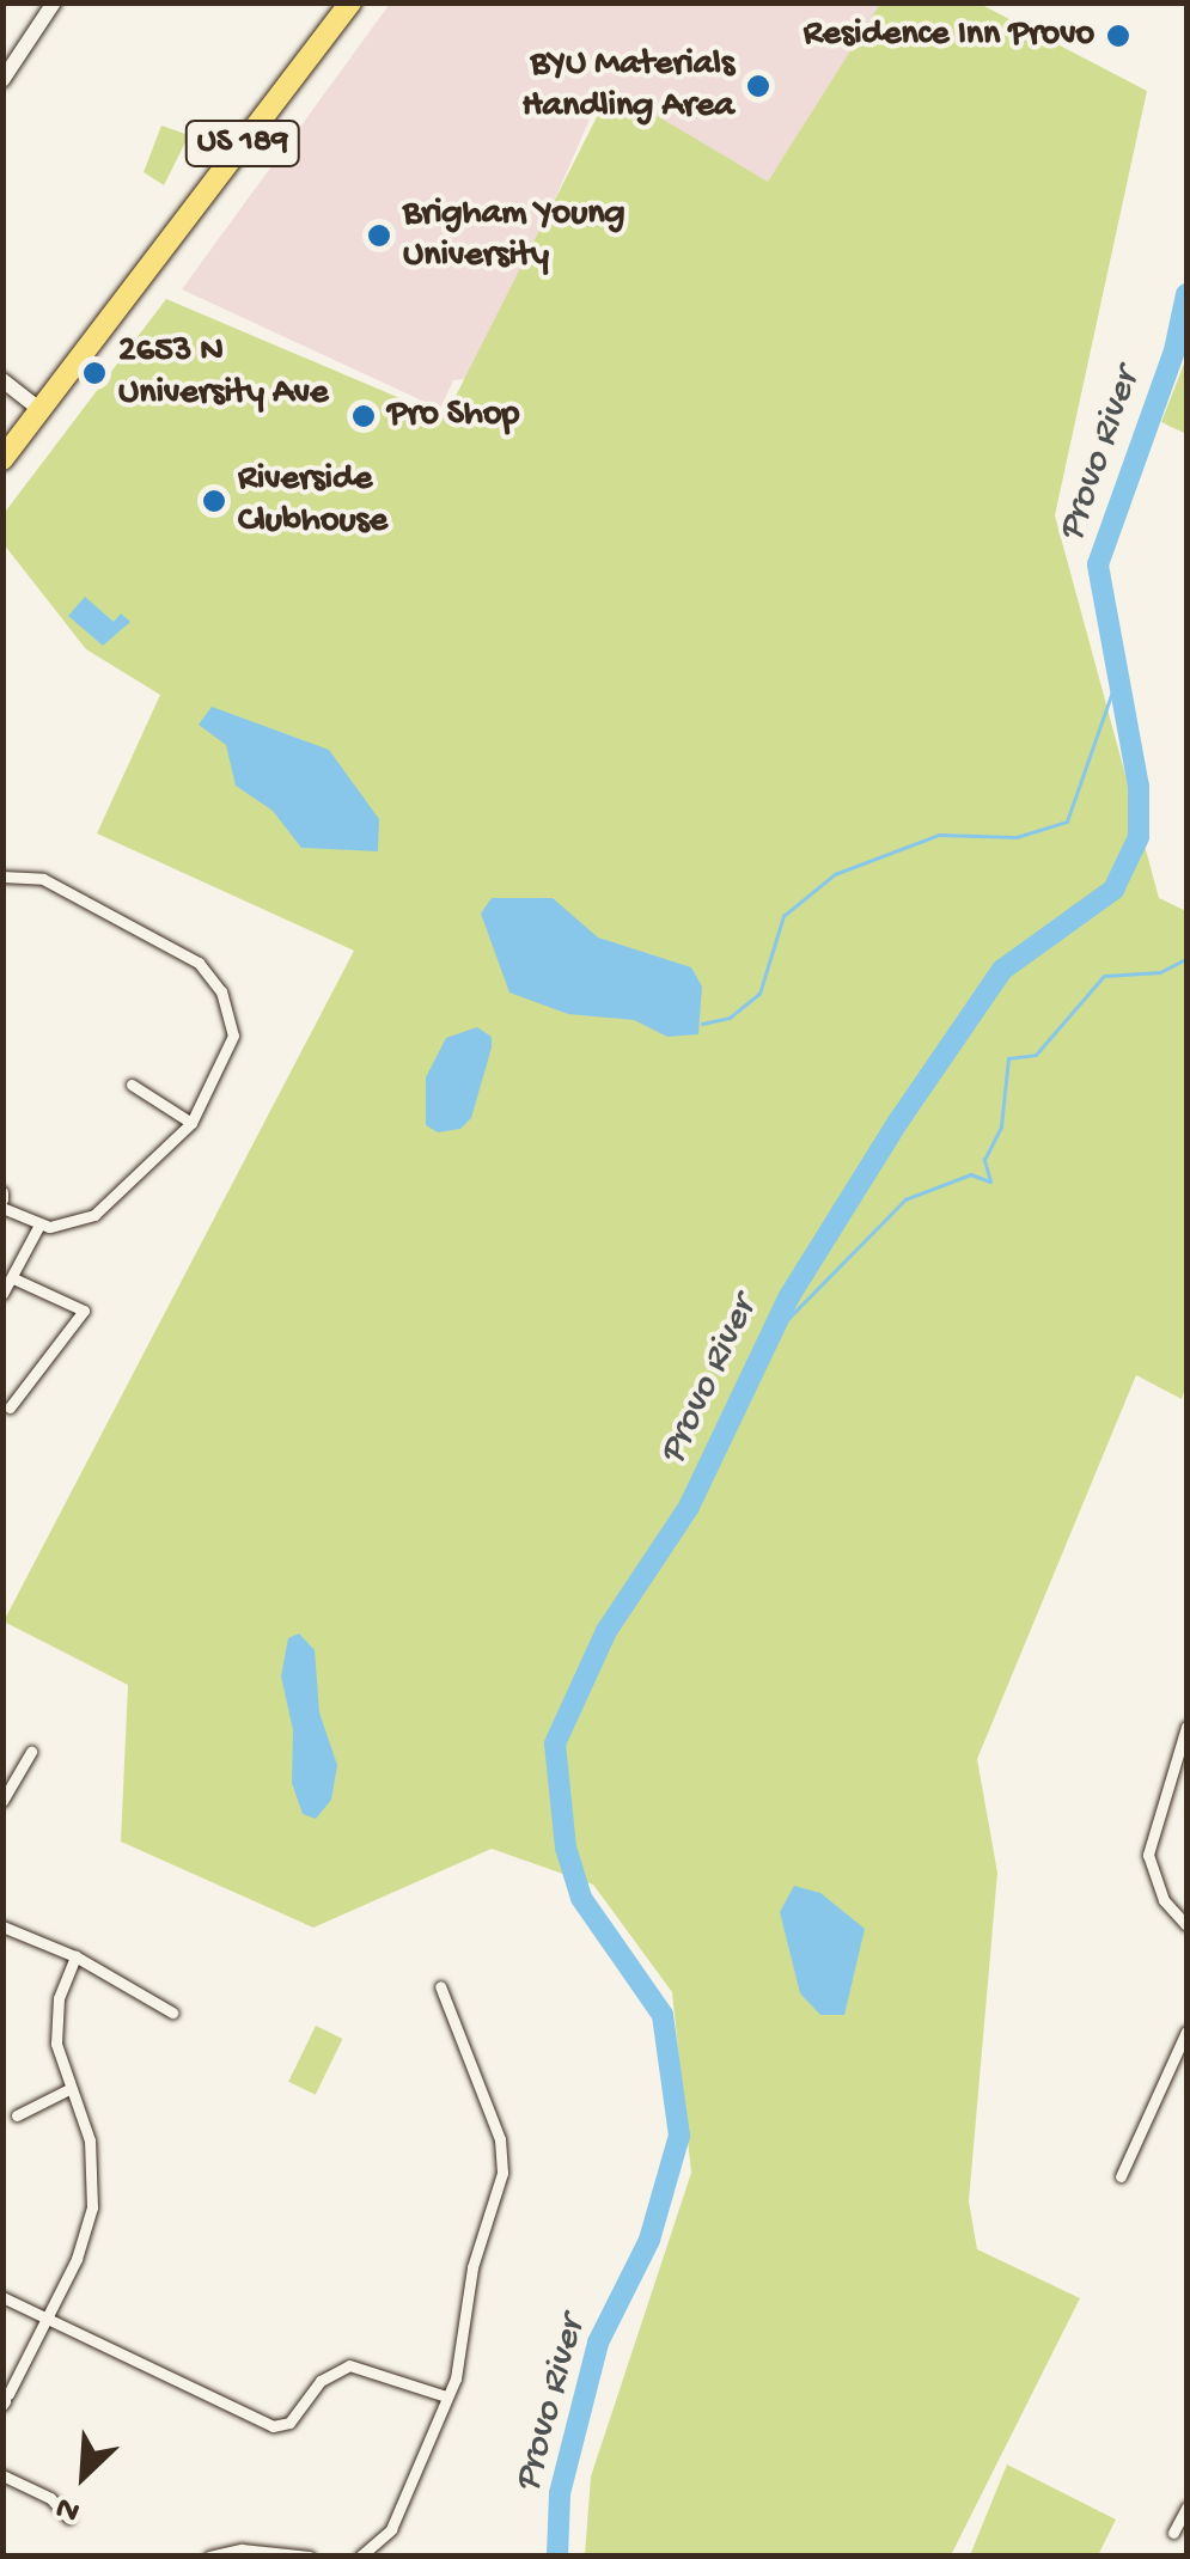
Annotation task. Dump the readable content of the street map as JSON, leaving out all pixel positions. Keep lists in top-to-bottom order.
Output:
{
  "streets": {
    "highway": ["US 189"]
  },
  "water": ["Provo River"],
  "places": [
    "Residence Inn Provo",
    "BYU Materials Handling Area",
    "Brigham Young University",
    "2653 N University Ave",
    "Pro Shop",
    "Riverside Clubhouse"
  ],
  "north": "bottom left"
}
